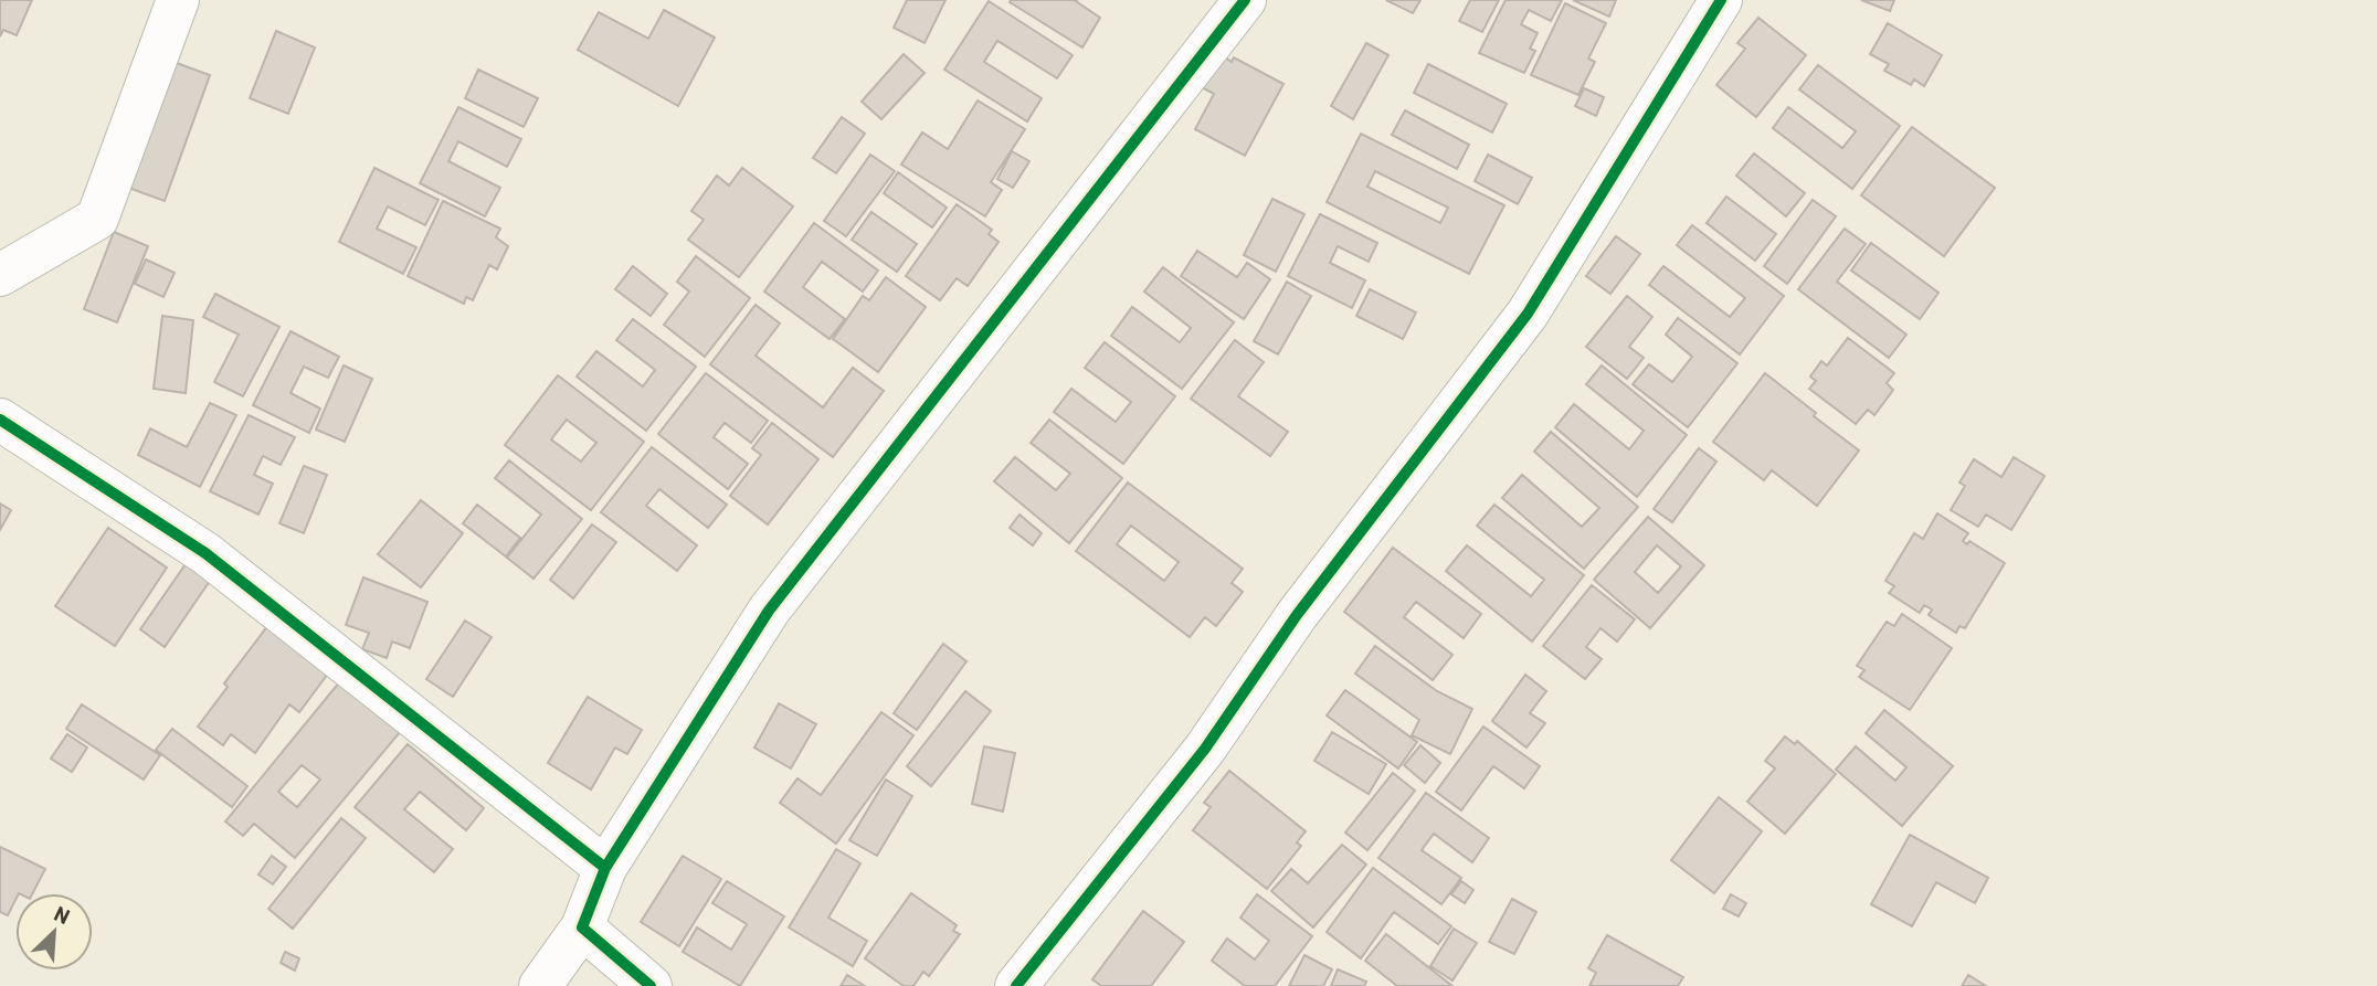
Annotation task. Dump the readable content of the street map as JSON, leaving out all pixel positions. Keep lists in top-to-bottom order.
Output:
{
  "north": "top right"
}
